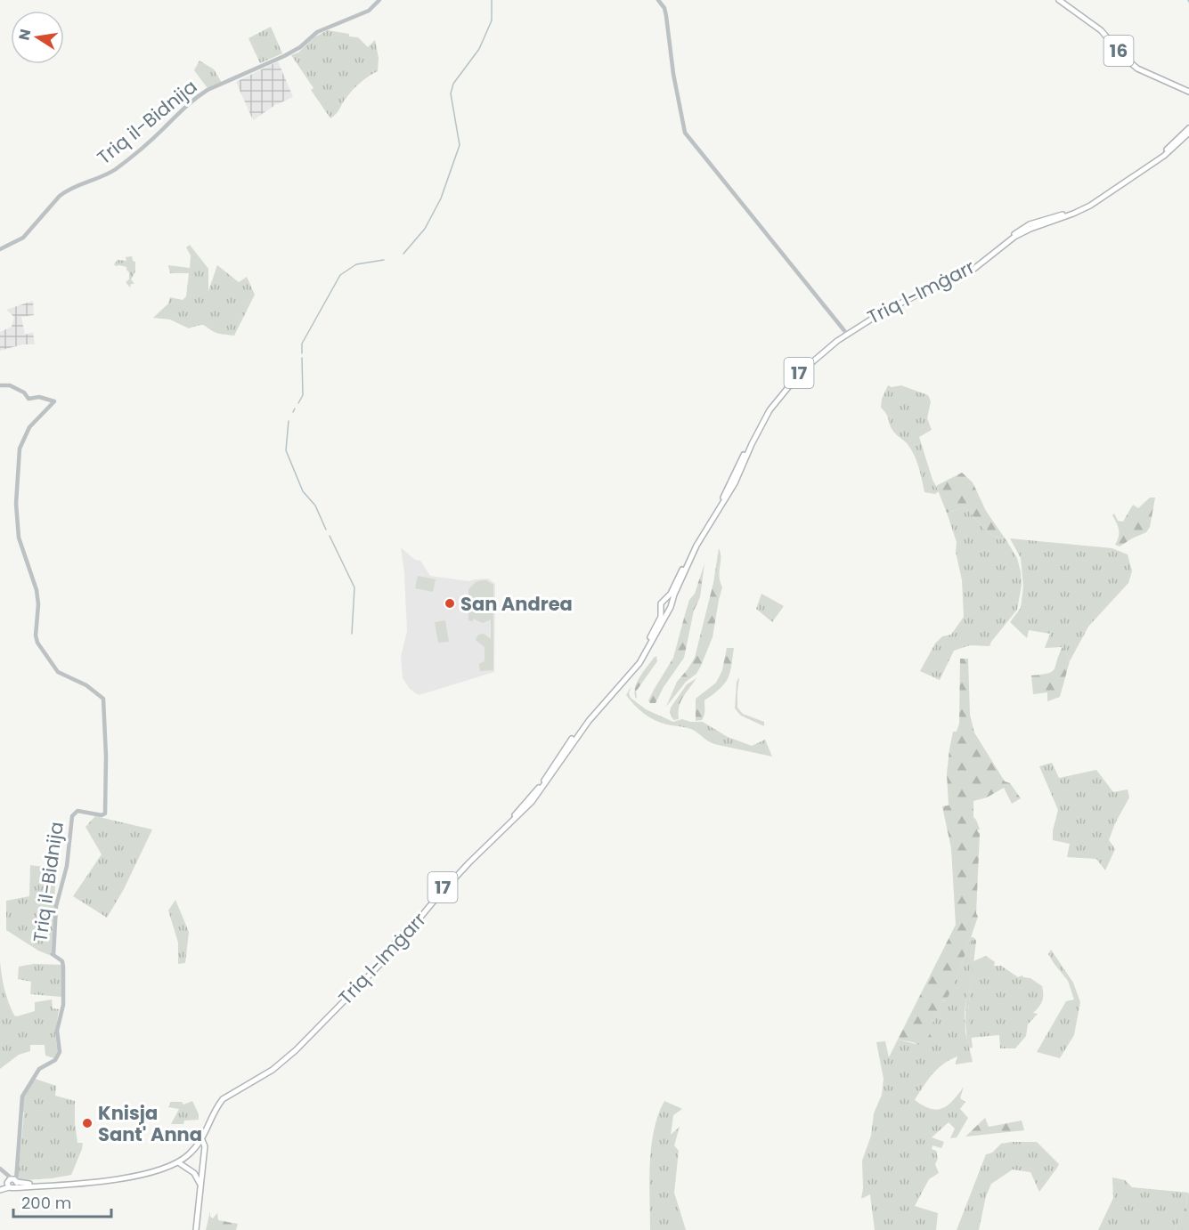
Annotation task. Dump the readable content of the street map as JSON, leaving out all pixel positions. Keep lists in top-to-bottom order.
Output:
{
  "streets": {
    "main road": ["16", "Triq l-Imġarr", "17"],
    "street": ["Triq il-Bidnija"]
  },
  "crossings": [
    ["Triq l-Imġarr", "17"]
  ],
  "places": ["San Andrea", "Knisja Sant' Anna"],
  "scale_bar": "200 m",
  "north": "left"
}
